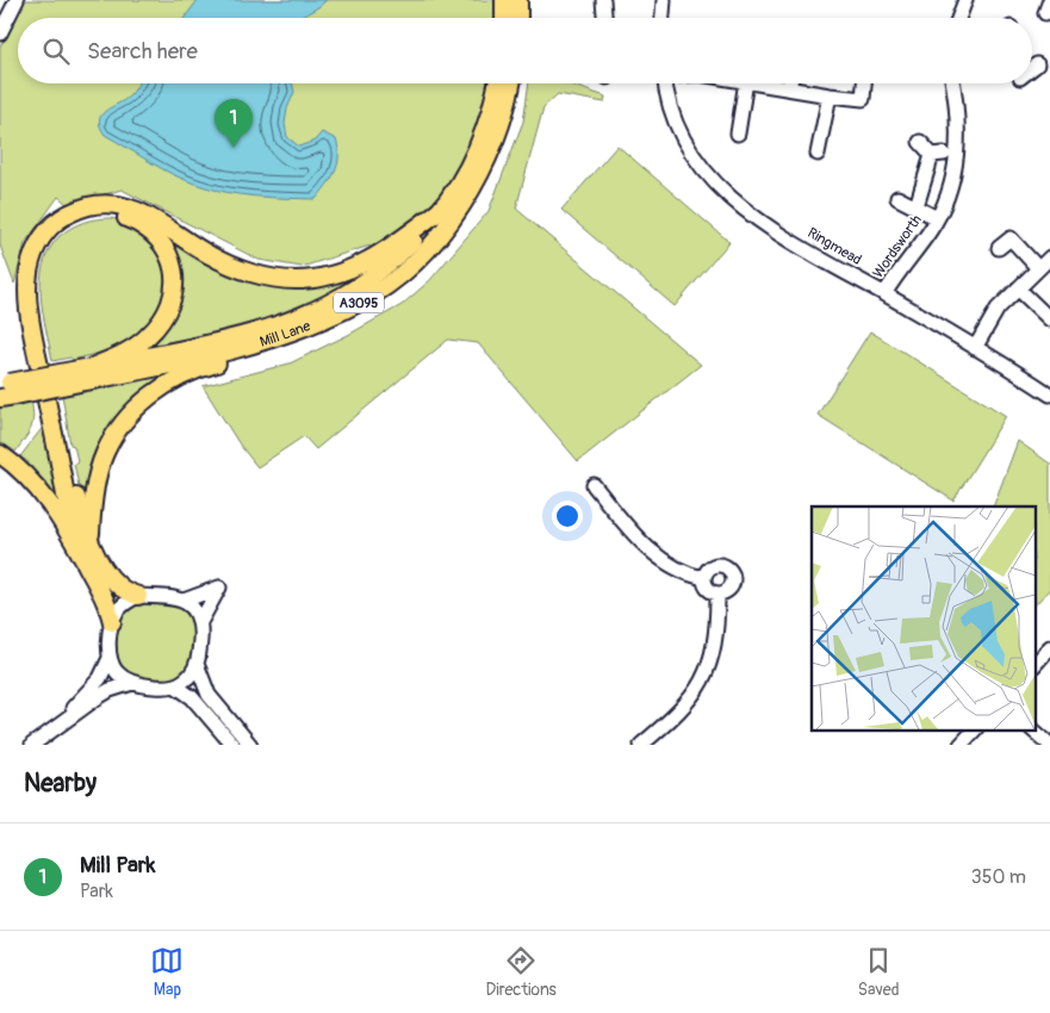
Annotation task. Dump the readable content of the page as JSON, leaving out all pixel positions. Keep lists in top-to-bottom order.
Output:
{
  "streets": {
    "main road": ["A3095", "Mill Lane"],
    "street": ["Ringmead", "Wordsworth"]
  },
  "crossings": [
    ["Ringmead", "Wordsworth"],
    ["A3095", "Mill Lane"]
  ],
  "page": {
    "search": "Search here",
    "pins": "1",
    "heading": "Nearby",
    "list": [
      {
        "mark": "1",
        "name": "Mill Park",
        "note": "Park",
        "value": "350 m"
      }
    ],
    "nav": ["Map", "Directions", "Saved"]
  }
}
